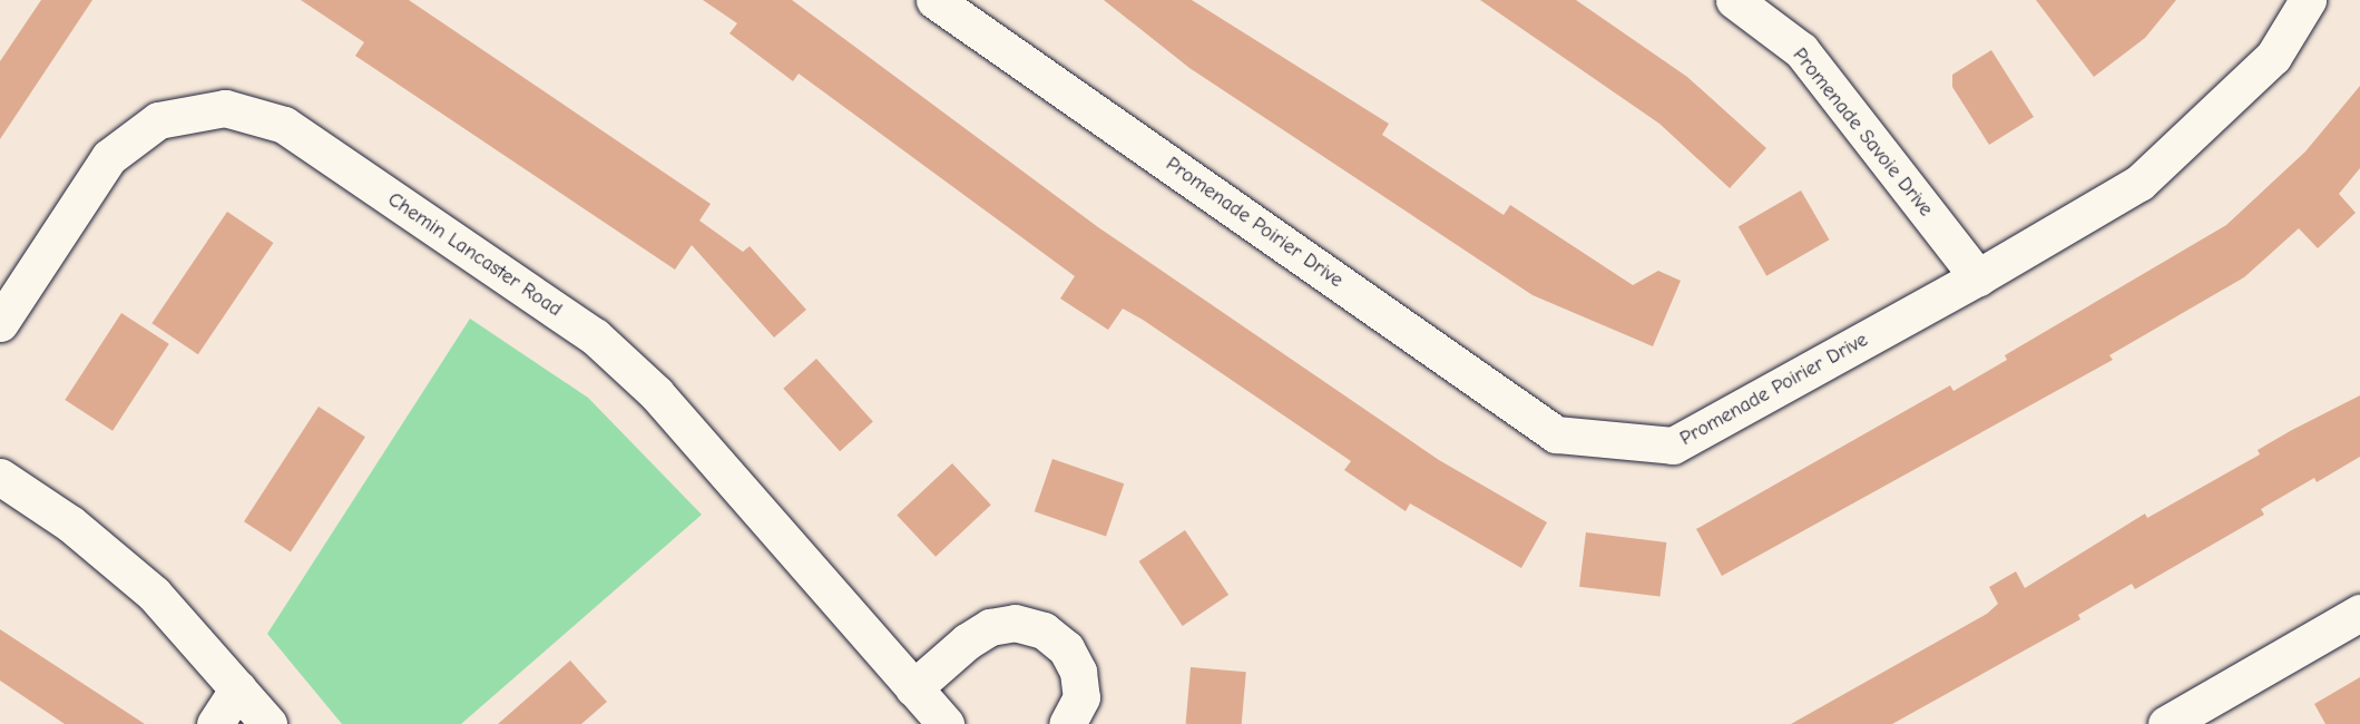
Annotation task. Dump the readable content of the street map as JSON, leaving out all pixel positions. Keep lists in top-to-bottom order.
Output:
{
  "streets": {
    "street": ["Promenade Savoie Drive", "Promenade Poirier Drive", "Chemin Lancaster Road"]
  },
  "crossings": [
    ["Promenade Savoie Drive", "Promenade Poirier Drive"]
  ]
}
